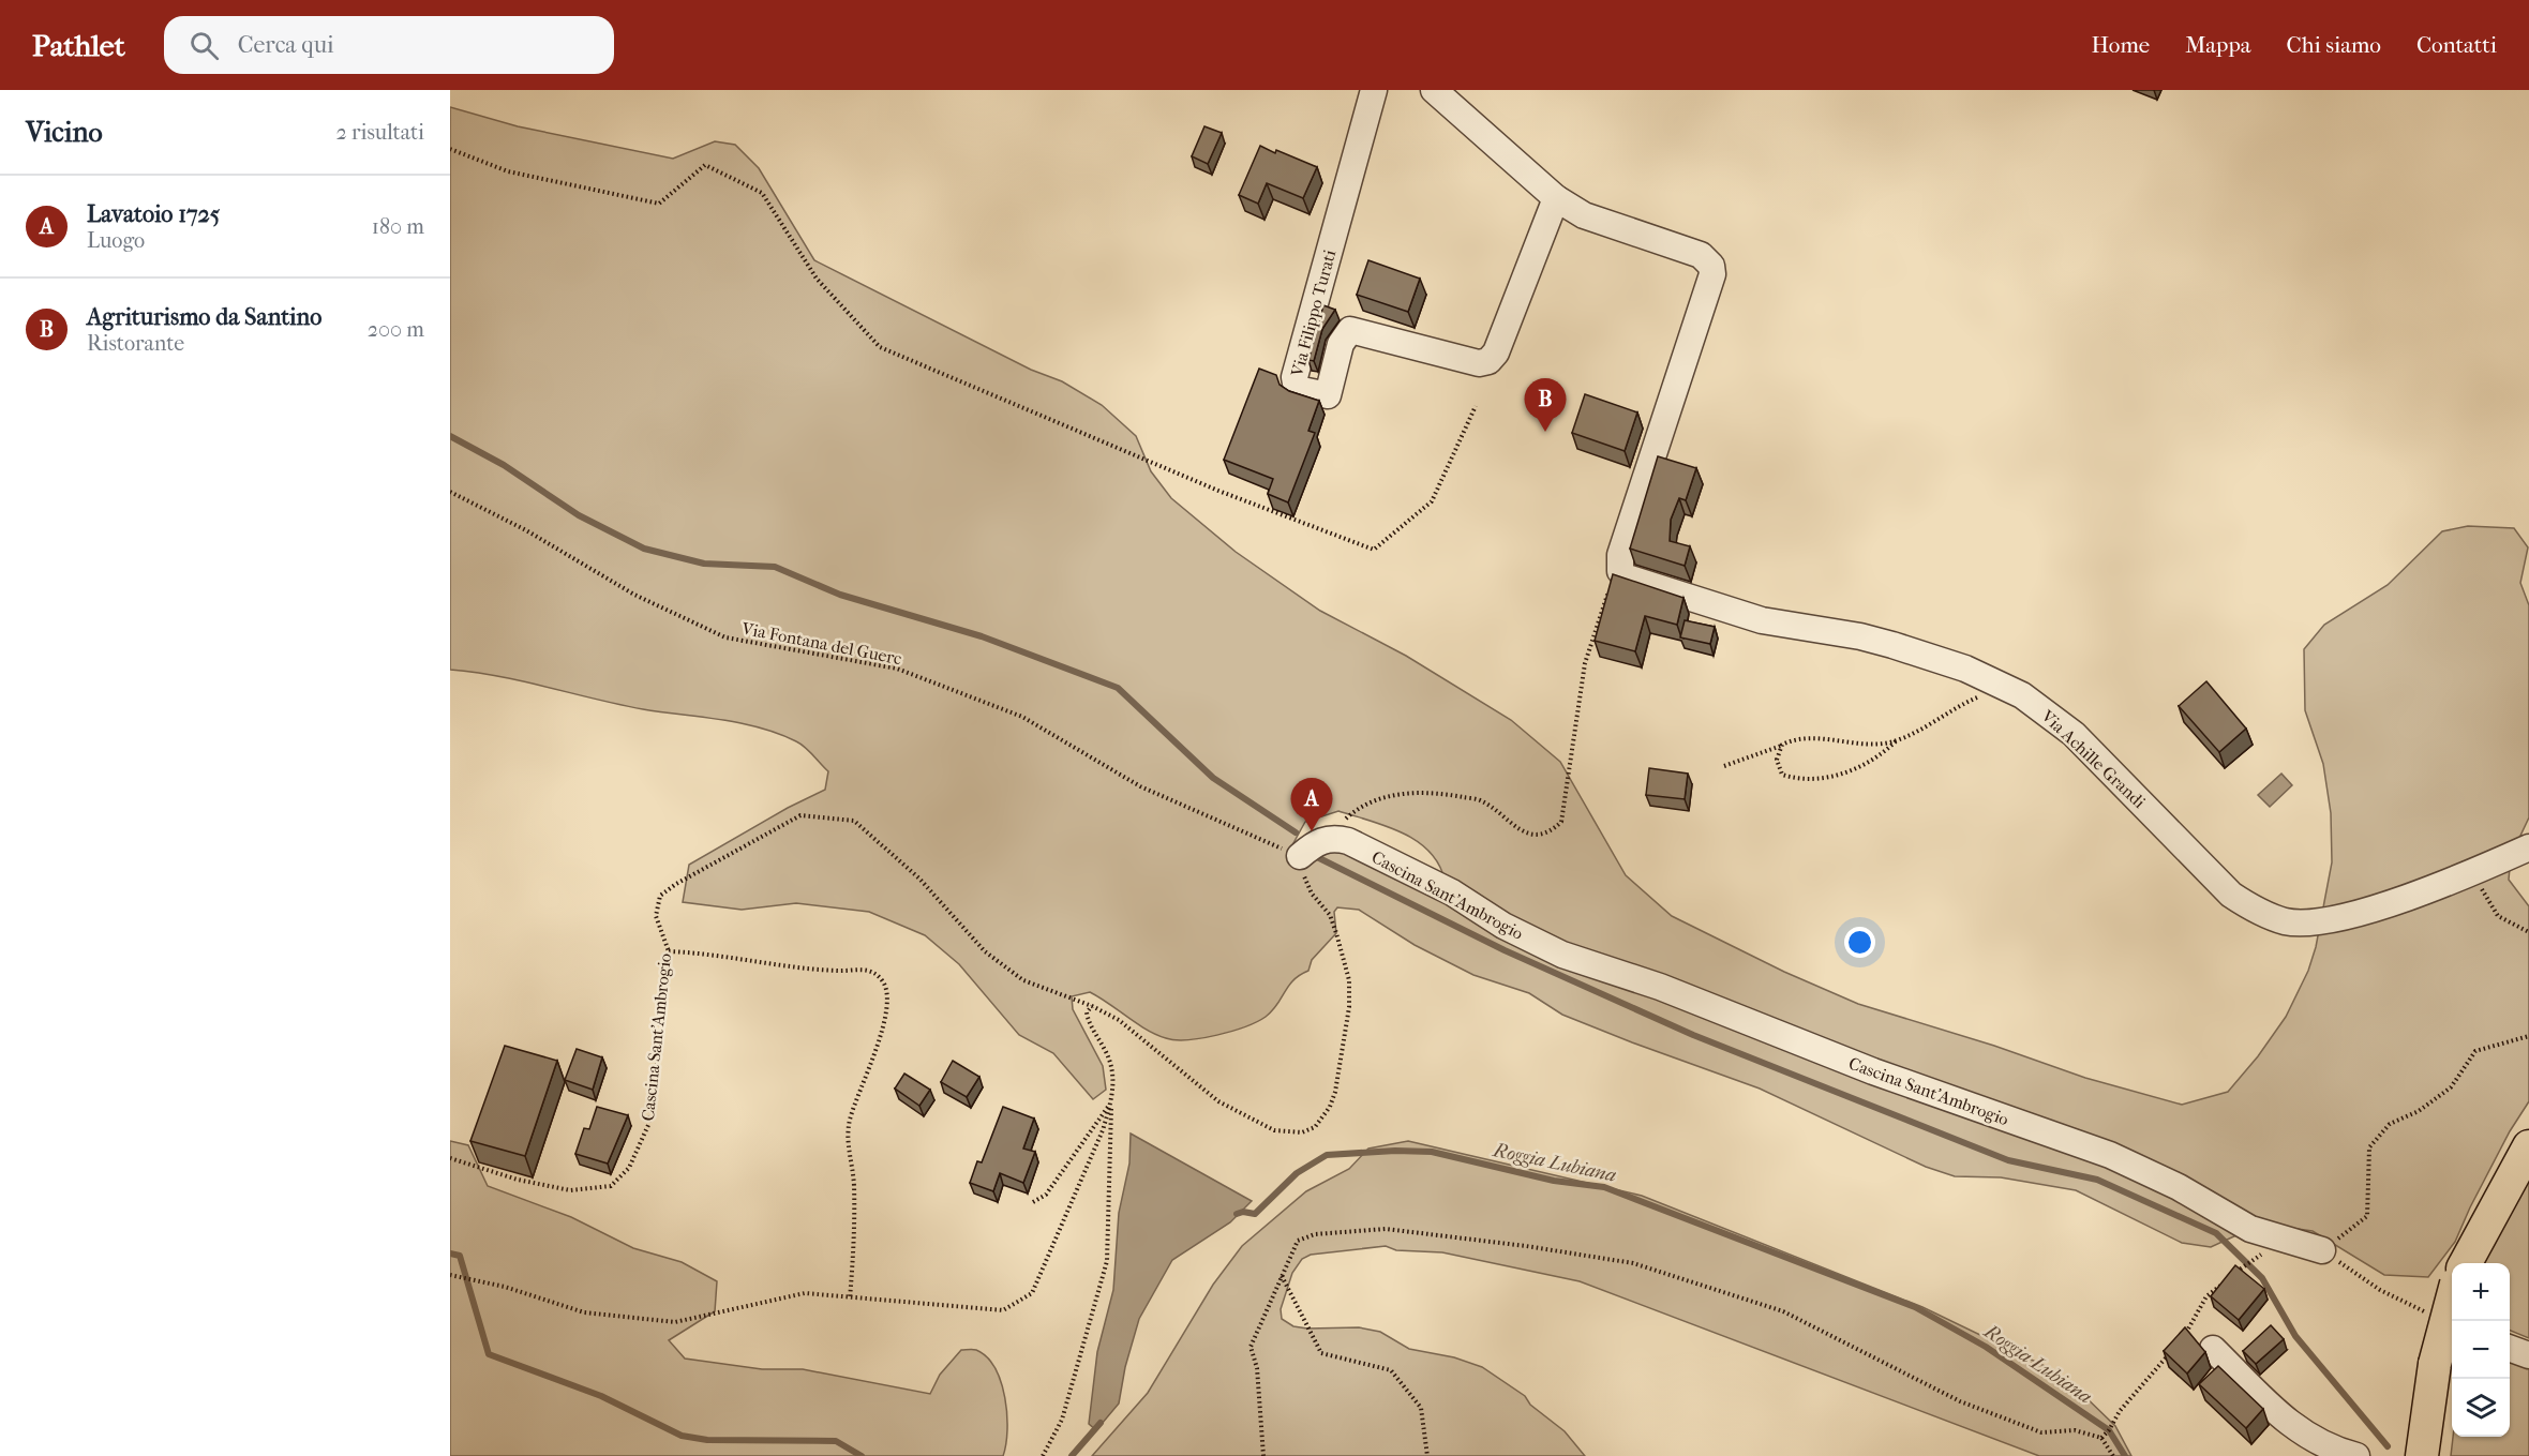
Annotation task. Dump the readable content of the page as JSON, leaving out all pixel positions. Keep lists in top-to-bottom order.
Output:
{
  "streets": {
    "street": ["Via Filippo Turati", "Via Achille Grandi", "Cascina Sant'Ambrogio"],
    "path": ["Via Fontana del Guerc"]
  },
  "crossings": [
    ["Via Fontana del Guerc", "Cascina Sant'Ambrogio"]
  ],
  "water": ["Roggia Lubiana"],
  "page": {
    "header": "Pathlet",
    "search": "Cerca qui",
    "nav": [
      "Home",
      "Mappa",
      "Chi siamo",
      "Contatti"
    ],
    "heading": ["Vicino", "2 risultati"],
    "list": [
      {
        "mark": "A",
        "name": "Lavatoio 1725",
        "note": "Luogo",
        "value": "180 m"
      },
      {
        "mark": "B",
        "name": "Agriturismo da Santino",
        "note": "Ristorante",
        "value": "200 m"
      }
    ],
    "pins": ["B", "A"],
    "map_buttons": ["+", "−"]
  }
}
